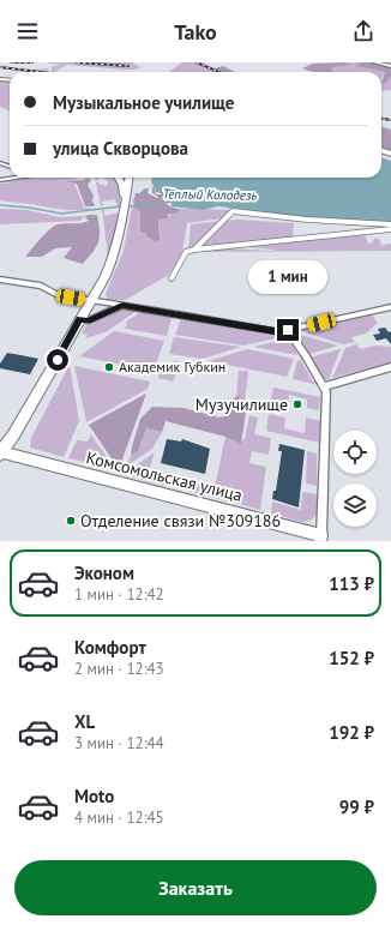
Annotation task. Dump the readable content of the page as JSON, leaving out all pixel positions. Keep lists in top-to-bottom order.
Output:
{
  "streets": {
    "street": ["Комсомольская улица"]
  },
  "water": ["Тёплый Колодезь"],
  "places": ["Академик Губкин", "Музучилище", "Отделение связи №309186"],
  "page": {
    "header": "Tako",
    "banner": ["Музыкальное училище", "улица Скворцова"],
    "bubble": "1 мин",
    "list": [
      {
        "name": "Эконом",
        "note": "1 мин · 12:42",
        "value": "113 ₽"
      },
      {
        "name": "Комфорт",
        "note": "2 мин · 12:43",
        "value": "152 ₽"
      },
      {
        "name": "XL",
        "note": "3 мин · 12:44",
        "value": "192 ₽"
      },
      {
        "name": "Moto",
        "note": "4 мин · 12:45",
        "value": "99 ₽"
      }
    ],
    "buttons": "Заказать"
  }
}
